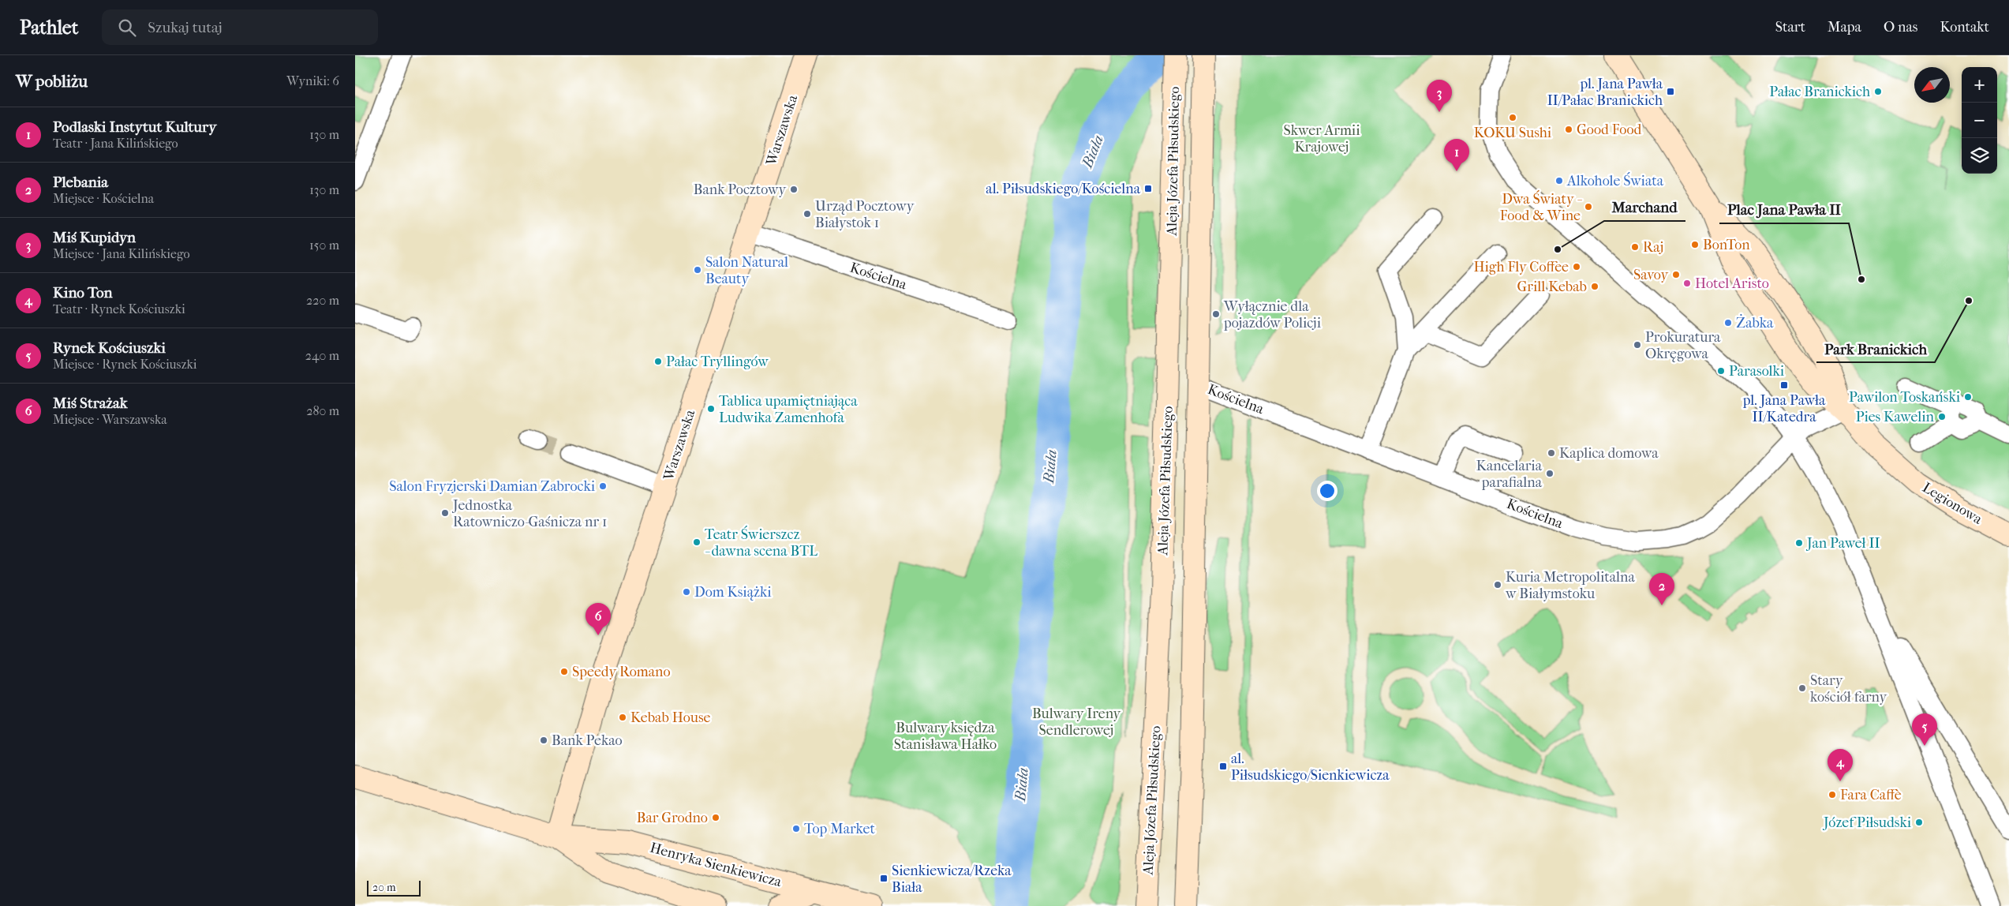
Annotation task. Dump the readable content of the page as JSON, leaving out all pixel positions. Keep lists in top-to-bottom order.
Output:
{
  "streets": {
    "main road": [
      "Warszawska",
      "Aleja Józefa Piłsudskiego",
      "Legionowa",
      "Henryka Sienkiewicza"
    ],
    "street": ["Kościelna"]
  },
  "crossings": [
    ["Warszawska", "Kościelna"],
    ["Warszawska", "Henryka Sienkiewicza"],
    ["Aleja Józefa Piłsudskiego", "Kościelna"],
    ["Kościelna", "Legionowa"]
  ],
  "water": ["Biała"],
  "parks": ["Skwer Armii Krajowej", "Bulwary Ireny Sendlerowej", "Bulwary księdza Stanisława Hałko"],
  "places": {
    "transit": [
      "pl. Jana Pawła II/Pałac Branickich",
      "al. Piłsudskiego/Kościelna",
      "pl. Jana Pawła II/Katedra",
      "al. Piłsudskiego/Sienkiewicza",
      "Sienkiewicza/Rzeka Biała"
    ],
    "other": [
      "Pałac Branickich",
      "KOKU Sushi",
      "Good Food",
      "Alkohole Świata",
      "Bank Pocztowy",
      "Dwa Światy - Food & Wine",
      "Urząd Pocztowy Białystok 1",
      "BonTon",
      "Raj",
      "Marchand",
      "High Fly Coffee",
      "Salon Natural Beauty",
      "Savoy",
      "Plac Jana Pawła II",
      "Hotel Aristo",
      "Grill Kebab",
      "Park Branickich",
      "Wyłącznie dla pojazdów Policji",
      "Żabka",
      "Prokuratura Okręgowa",
      "Pałac Tryllingów",
      "Parasolki",
      "Pawilon Toskański",
      "Tablica upamiętniająca Ludwika Zamenhofa",
      "Pies Kawelin",
      "Kaplica domowa",
      "Kancelaria parafialna",
      "Salon Fryzjerski Damian Zabrocki",
      "Jednostka Ratowniczo-Gaśnicza nr 1",
      "Teatr Świerszcz - dawna scena BTL",
      "Jan Paweł II",
      "Kuria Metropolitalna w Białymstoku",
      "Dom Książki",
      "Speedy Romano",
      "Stary kościół farny",
      "Kebab House",
      "Bank Pekao",
      "Fara Caffè",
      "Bar Grodno",
      "Józef Piłsudski",
      "Top Market"
    ]
  },
  "scale_bar": "20 m",
  "north": "bottom left",
  "page": {
    "header": "Pathlet",
    "search": "Szukaj tutaj",
    "nav": [
      "Start",
      "Mapa",
      "O nas",
      "Kontakt"
    ],
    "heading": ["W pobliżu", "Wyniki: 6"],
    "map_buttons": ["+", "−"],
    "pins": [
      "3",
      "1",
      "2",
      "6",
      "5",
      "4"
    ],
    "list": [
      {
        "mark": "1",
        "name": "Podlaski Instytut Kultury",
        "note": "Teatr · Jana Kilińskiego",
        "value": "130 m"
      },
      {
        "mark": "2",
        "name": "Plebania",
        "note": "Miejsce · Kościelna",
        "value": "130 m"
      },
      {
        "mark": "3",
        "name": "Miś Kupidyn",
        "note": "Miejsce · Jana Kilińskiego",
        "value": "150 m"
      },
      {
        "mark": "4",
        "name": "Kino Ton",
        "note": "Teatr · Rynek Kościuszki",
        "value": "220 m"
      },
      {
        "mark": "5",
        "name": "Rynek Kościuszki",
        "note": "Miejsce · Rynek Kościuszki",
        "value": "240 m"
      },
      {
        "mark": "6",
        "name": "Miś Strażak",
        "note": "Miejsce · Warszawska",
        "value": "280 m"
      }
    ],
    "scale": "20 m"
  }
}
